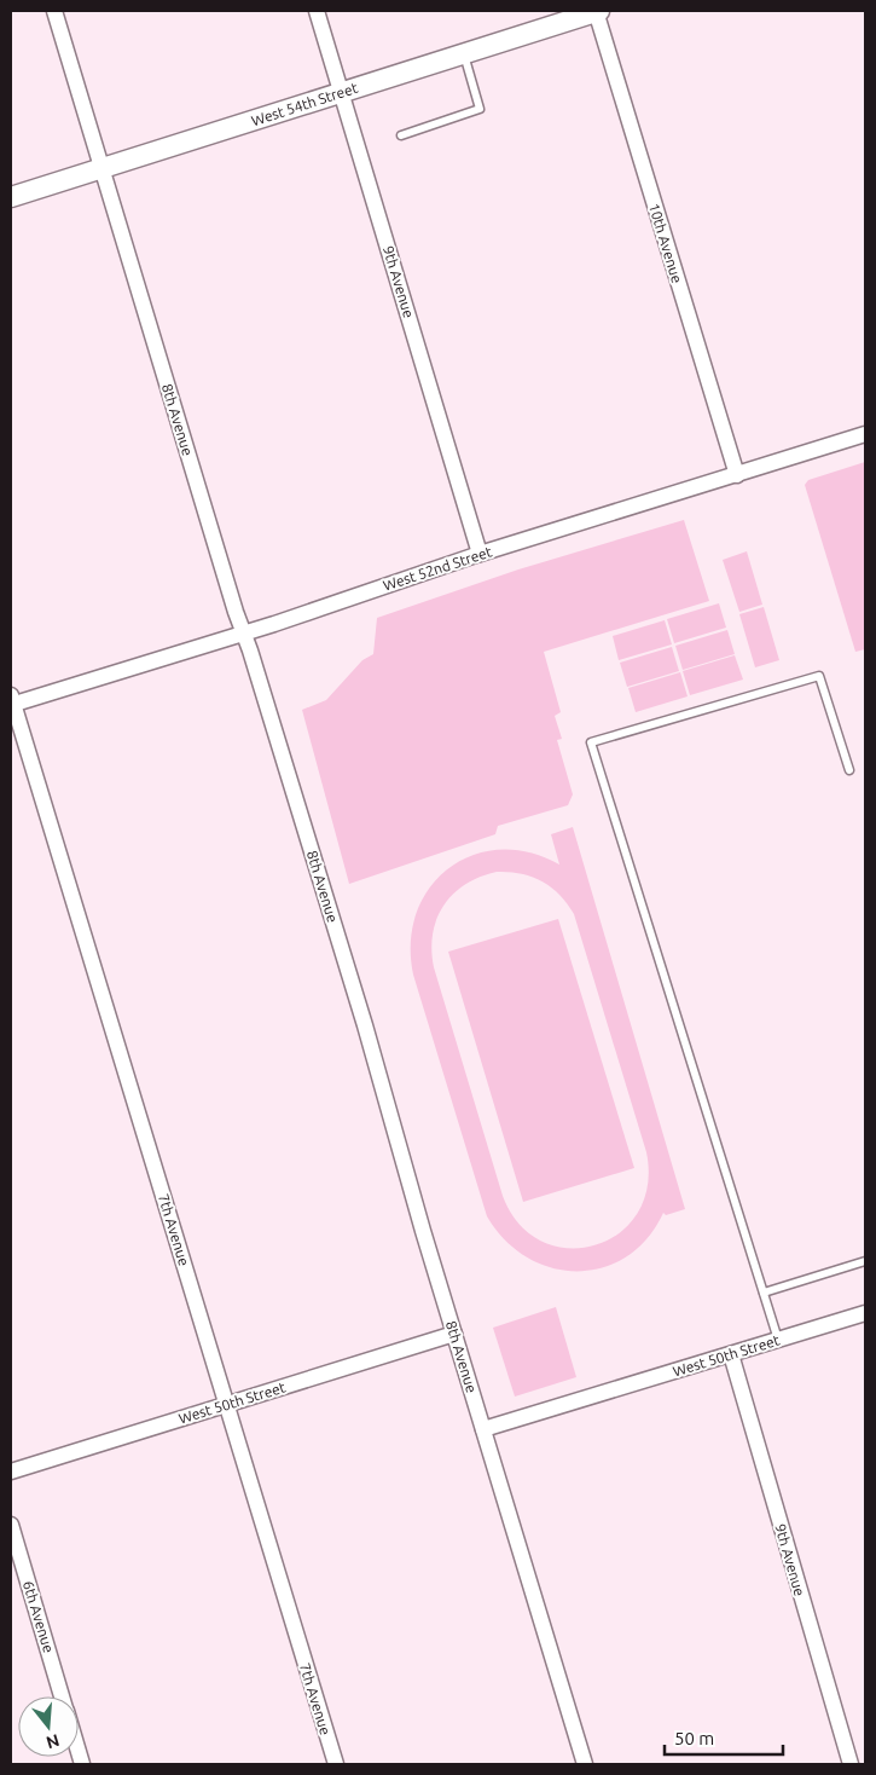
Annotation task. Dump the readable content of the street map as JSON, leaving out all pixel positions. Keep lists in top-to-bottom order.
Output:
{
  "streets": {
    "street": [
      "West 54th Street",
      "10th Avenue",
      "9th Avenue",
      "8th Avenue",
      "West 52nd Street",
      "7th Avenue",
      "West 50th Street",
      "6th Avenue"
    ]
  },
  "crossings": [
    ["West 54th Street", "10th Avenue"],
    ["West 54th Street", "9th Avenue"],
    ["West 54th Street", "8th Avenue"],
    ["10th Avenue", "West 52nd Street"],
    ["9th Avenue", "West 52nd Street"],
    ["9th Avenue", "West 50th Street"],
    ["8th Avenue", "West 52nd Street"],
    ["8th Avenue", "West 50th Street"],
    ["West 52nd Street", "7th Avenue"],
    ["7th Avenue", "West 50th Street"]
  ],
  "scale_bar": "50 m",
  "north": "bottom"
}
